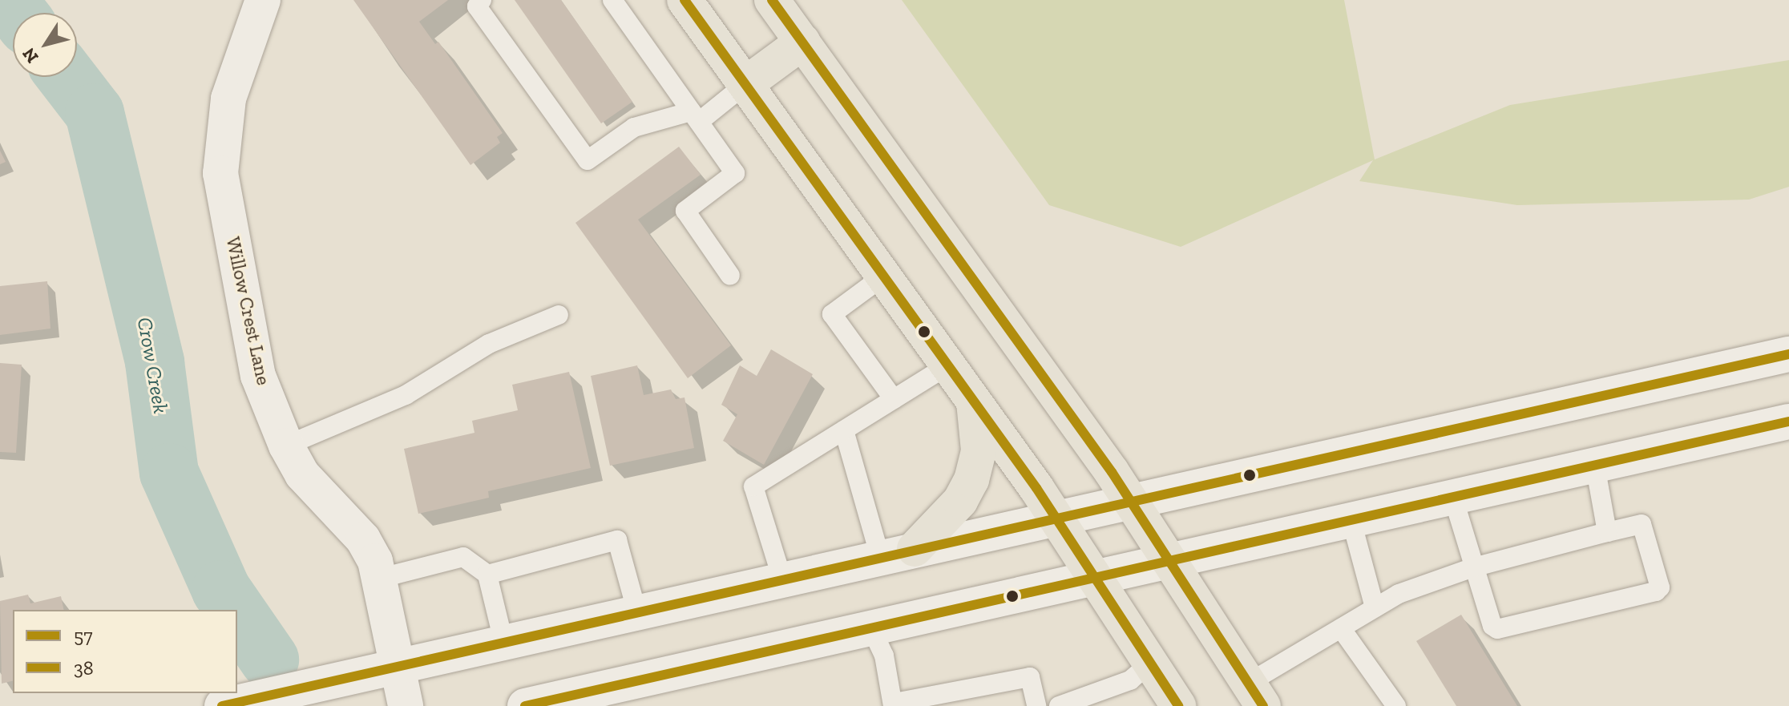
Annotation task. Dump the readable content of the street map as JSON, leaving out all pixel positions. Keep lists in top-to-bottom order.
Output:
{
  "streets": {
    "main road": ["Willow Crest Lane"]
  },
  "water": ["Crow Creek"],
  "lines": ["transit line 38", "transit line 57"],
  "legend": ["57", "38"],
  "north": "bottom left"
}
